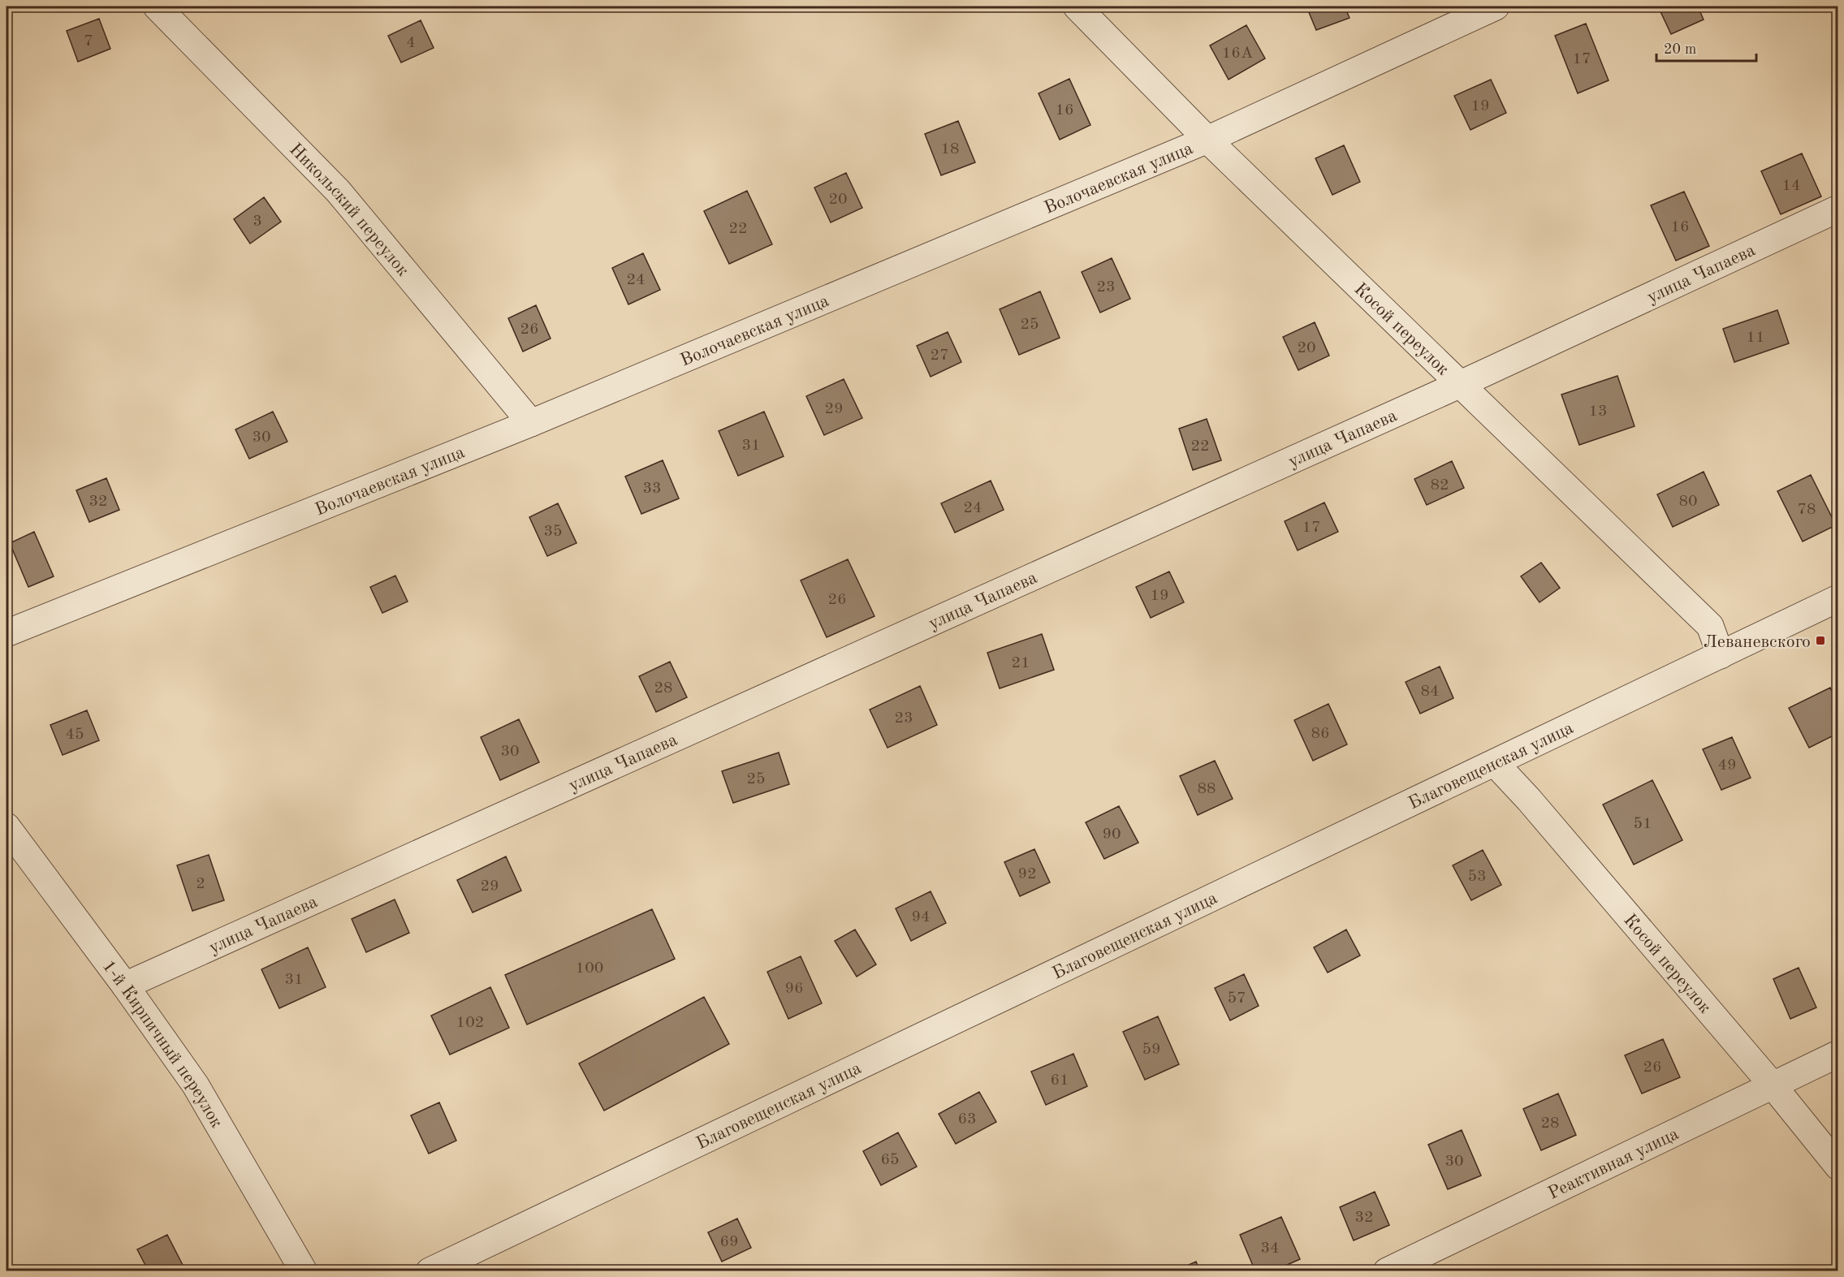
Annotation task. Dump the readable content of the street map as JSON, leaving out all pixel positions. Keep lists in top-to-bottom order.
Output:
{
  "streets": {
    "street": [
      "Волочаевская улица",
      "Никольский переулок",
      "улица Чапаева",
      "Косой переулок",
      "Благовещенская улица",
      "1-й Кирпичный переулок",
      "Реактивная улица"
    ]
  },
  "crossings": [
    ["Волочаевская улица", "Никольский переулок"],
    ["Волочаевская улица", "Косой переулок"],
    ["улица Чапаева", "Косой переулок"],
    ["улица Чапаева", "1-й Кирпичный переулок"],
    ["Косой переулок", "Благовещенская улица"],
    ["Косой переулок", "Реактивная улица"]
  ],
  "places": {
    "transit": ["Леваневского"]
  },
  "house_numbers": [
    "7",
    "4",
    "16А",
    "17",
    "19",
    "16",
    "18",
    "14",
    "20",
    "3",
    "16",
    "22",
    "24",
    "23",
    "25",
    "26",
    "11",
    "20",
    "27",
    "29",
    "13",
    "30",
    "31",
    "22",
    "82",
    "33",
    "32",
    "80",
    "24",
    "78",
    "17",
    "35",
    "19",
    "26",
    "21",
    "28",
    "84",
    "23",
    "86",
    "45",
    "30",
    "49",
    "25",
    "88",
    "51",
    "90",
    "92",
    "53",
    "2",
    "29",
    "94",
    "100",
    "31",
    "96",
    "57",
    "102",
    "59",
    "26",
    "61",
    "63",
    "28",
    "65",
    "30",
    "32",
    "69",
    "34"
  ],
  "scale_bar": "20 m"
}
